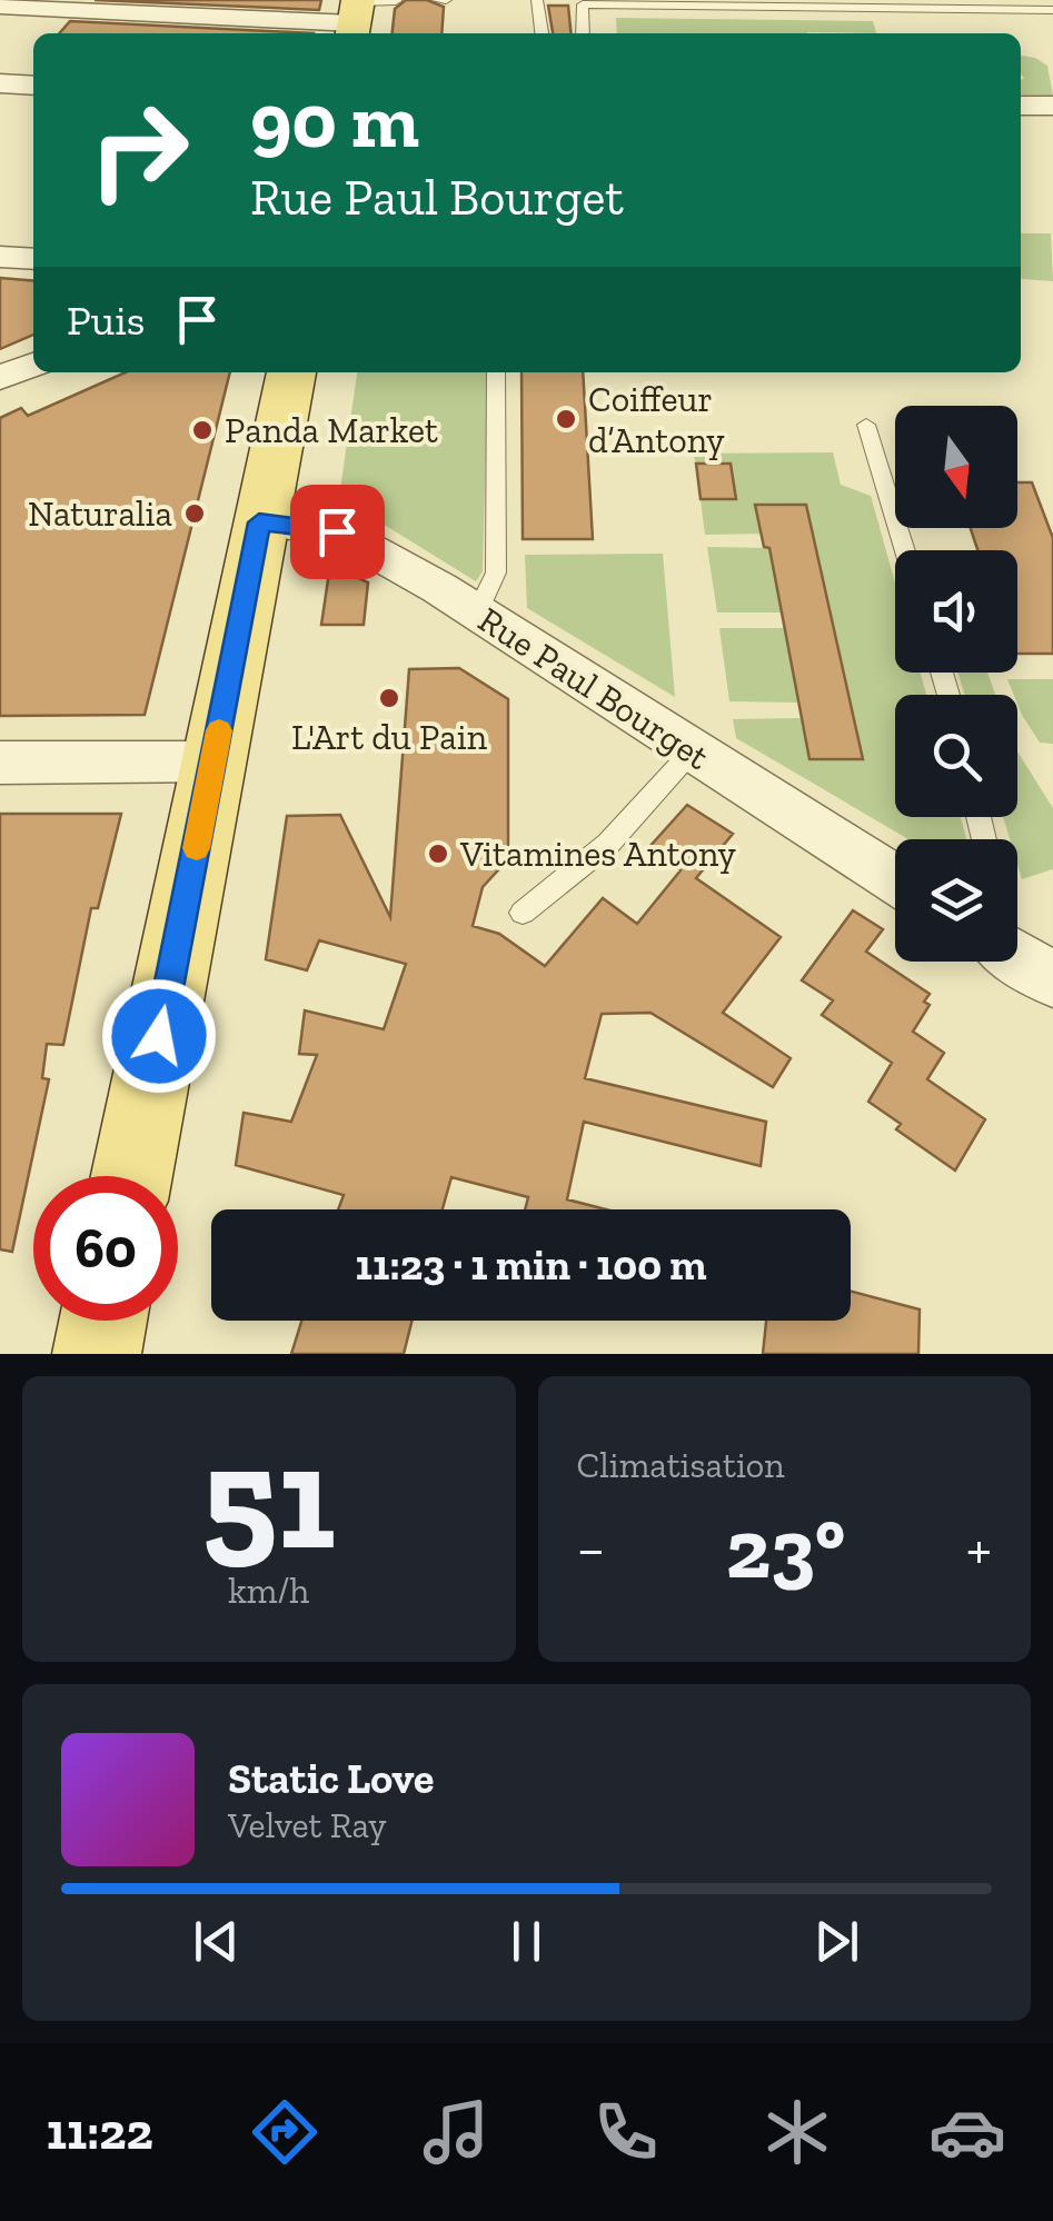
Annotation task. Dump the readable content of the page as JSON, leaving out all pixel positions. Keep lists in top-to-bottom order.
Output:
{
  "streets": {
    "street": ["Rue Paul Bourget"]
  },
  "places": [
    "Coiffeur d’Antony",
    "Panda Market",
    "Naturalia",
    "L'Art du Pain",
    "Vitamines Antony"
  ],
  "north": "bottom",
  "page": {
    "turn": ["90 m", "Rue Paul Bourget"],
    "then": "Puis",
    "limit": "60",
    "trip": "11:23 · 1 min · 100 m",
    "tile": [
      ["51", "km/h"],
      "Climatisation"
    ],
    "heat": ["−", "23°", "+"],
    "song": ["Static Love", "Velvet Ray"],
    "tabs": "11:22"
  }
}
